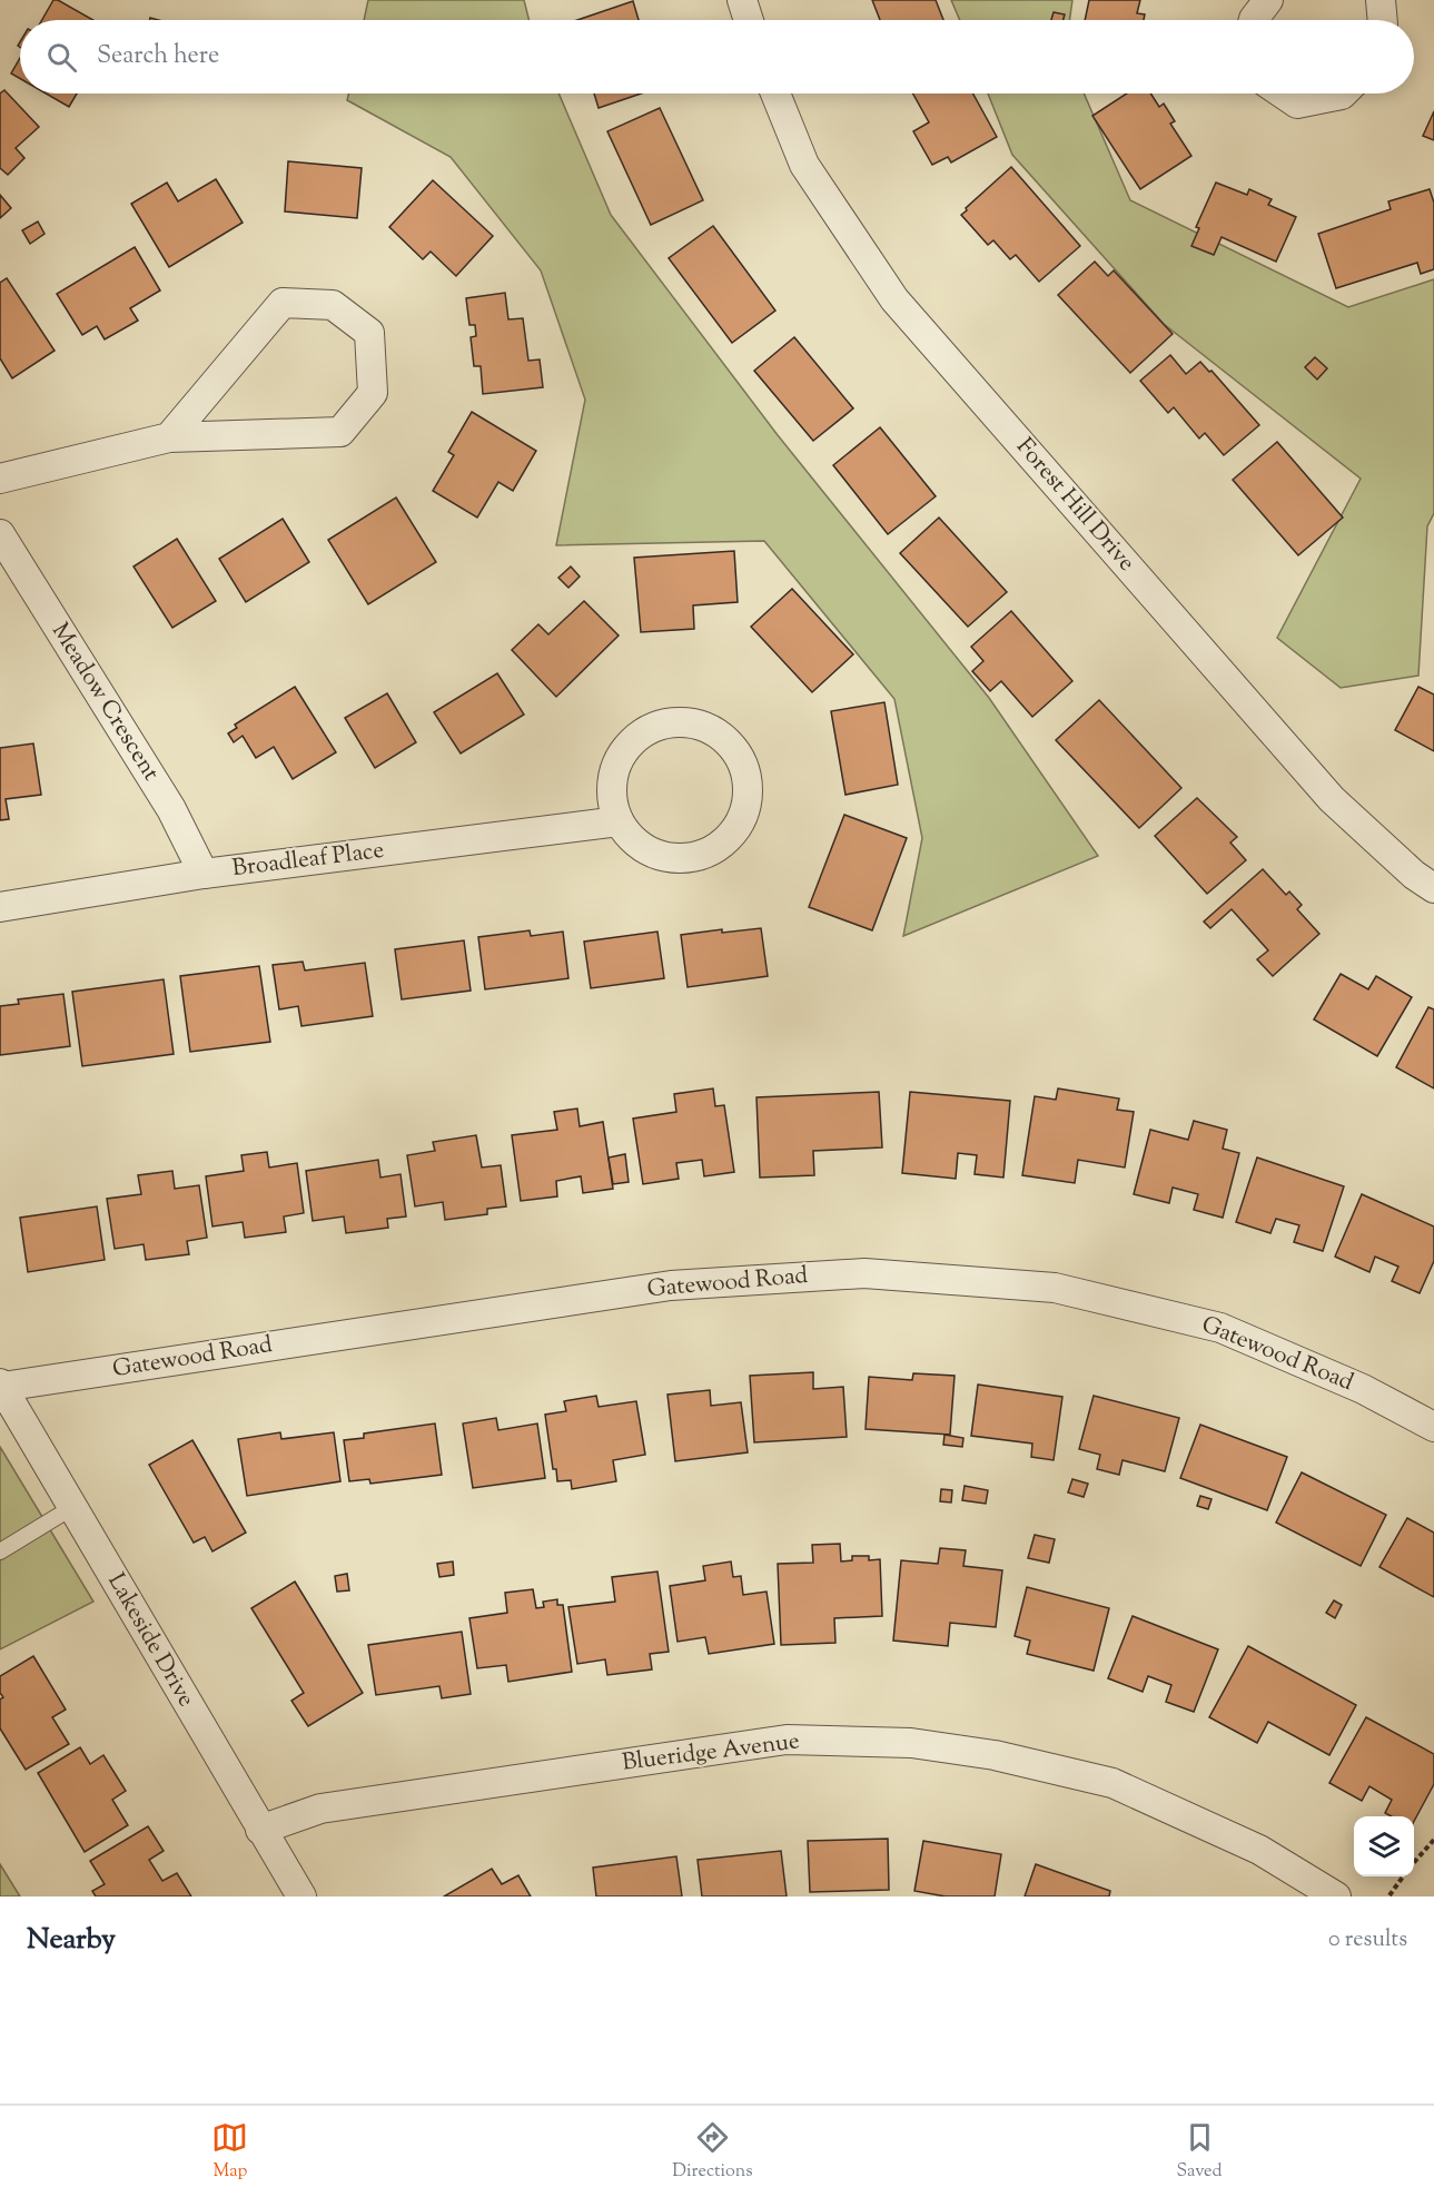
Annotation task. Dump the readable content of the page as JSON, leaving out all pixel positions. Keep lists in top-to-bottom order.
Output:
{
  "streets": {
    "street": [
      "Forest Hill Drive",
      "Meadow Crescent",
      "Broadleaf Place",
      "Gatewood Road",
      "Lakeside Drive",
      "Blueridge Avenue"
    ]
  },
  "crossings": [
    ["Meadow Crescent", "Broadleaf Place"],
    ["Gatewood Road", "Lakeside Drive"],
    ["Lakeside Drive", "Blueridge Avenue"]
  ],
  "page": {
    "search": "Search here",
    "heading": ["Nearby", "0 results"],
    "nav": ["Map", "Directions", "Saved"]
  }
}
